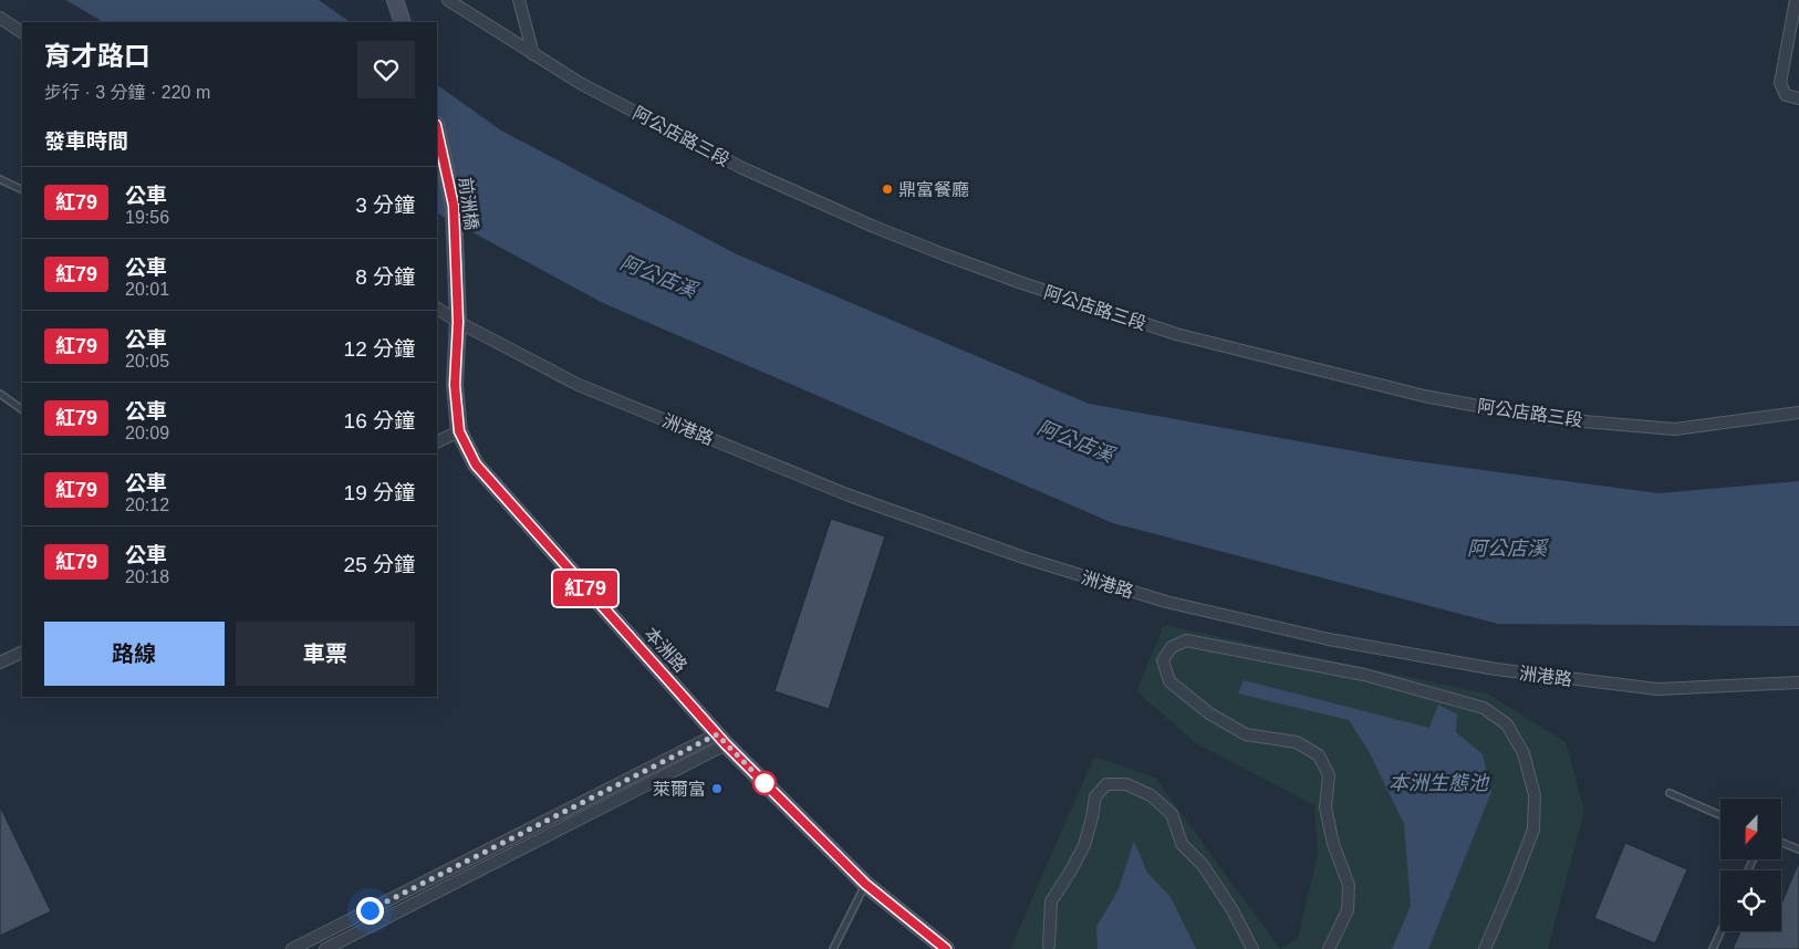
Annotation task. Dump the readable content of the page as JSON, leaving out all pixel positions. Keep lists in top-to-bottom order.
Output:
{
  "streets": {
    "main road": ["前洲橋", "本洲路"],
    "street": ["阿公店路三段", "洲港路"]
  },
  "crossings": [
    ["前洲橋", "洲港路"],
    ["前洲橋", "本洲路"],
    ["洲港路", "本洲路"]
  ],
  "water": ["阿公店溪", "本洲生態池"],
  "places": ["鼎富餐廳", "萊爾富"],
  "lines": ["bus line 紅79"],
  "north": "bottom",
  "page": {
    "on_map": "紅79",
    "heading": [
      ["育才路口", "步行 · 3 分鐘 · 220 m"],
      "發車時間"
    ],
    "list": [
      {
        "mark": "紅79",
        "name": "公車",
        "note": "19:56",
        "value": "3 分鐘"
      },
      {
        "mark": "紅79",
        "name": "公車",
        "note": "20:01",
        "value": "8 分鐘"
      },
      {
        "mark": "紅79",
        "name": "公車",
        "note": "20:05",
        "value": "12 分鐘"
      },
      {
        "mark": "紅79",
        "name": "公車",
        "note": "20:09",
        "value": "16 分鐘"
      },
      {
        "mark": "紅79",
        "name": "公車",
        "note": "20:12",
        "value": "19 分鐘"
      },
      {
        "mark": "紅79",
        "name": "公車",
        "note": "20:18",
        "value": "25 分鐘"
      }
    ],
    "buttons": ["路線", "車票"]
  }
}
